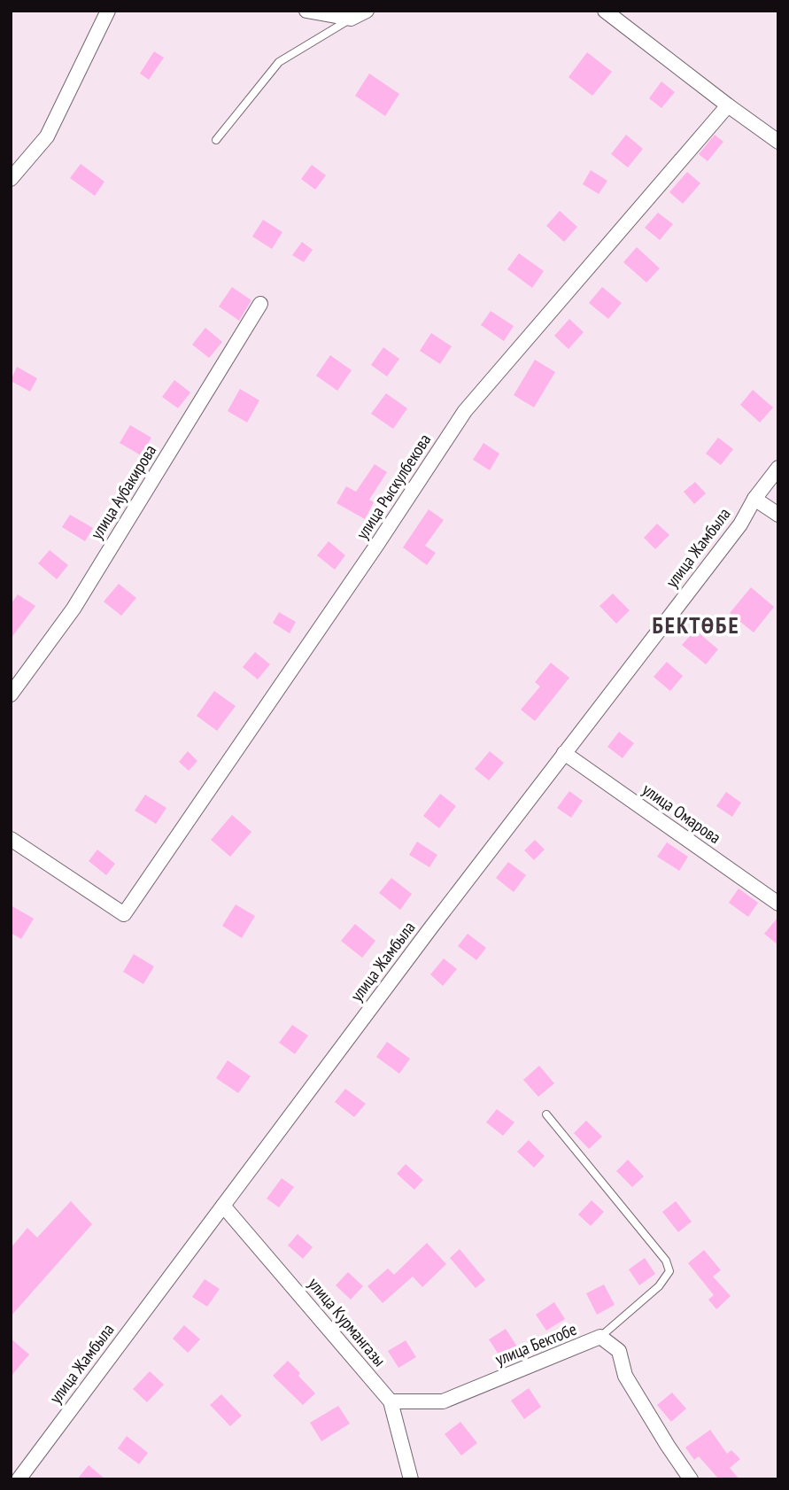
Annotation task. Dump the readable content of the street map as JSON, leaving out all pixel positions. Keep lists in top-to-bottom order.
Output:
{
  "streets": {
    "street": [
      "улица Рыскулбекова",
      "улица Аубакирова",
      "улица Жамбыла",
      "улица Омарова",
      "улица Курмангазы",
      "улица Бектобе"
    ]
  },
  "crossings": [
    ["улица Жамбыла", "улица Омарова"],
    ["улица Жамбыла", "улица Курмангазы"],
    ["улица Курмангазы", "улица Бектобе"]
  ],
  "districts": ["БЕКТӨБЕ"]
}
